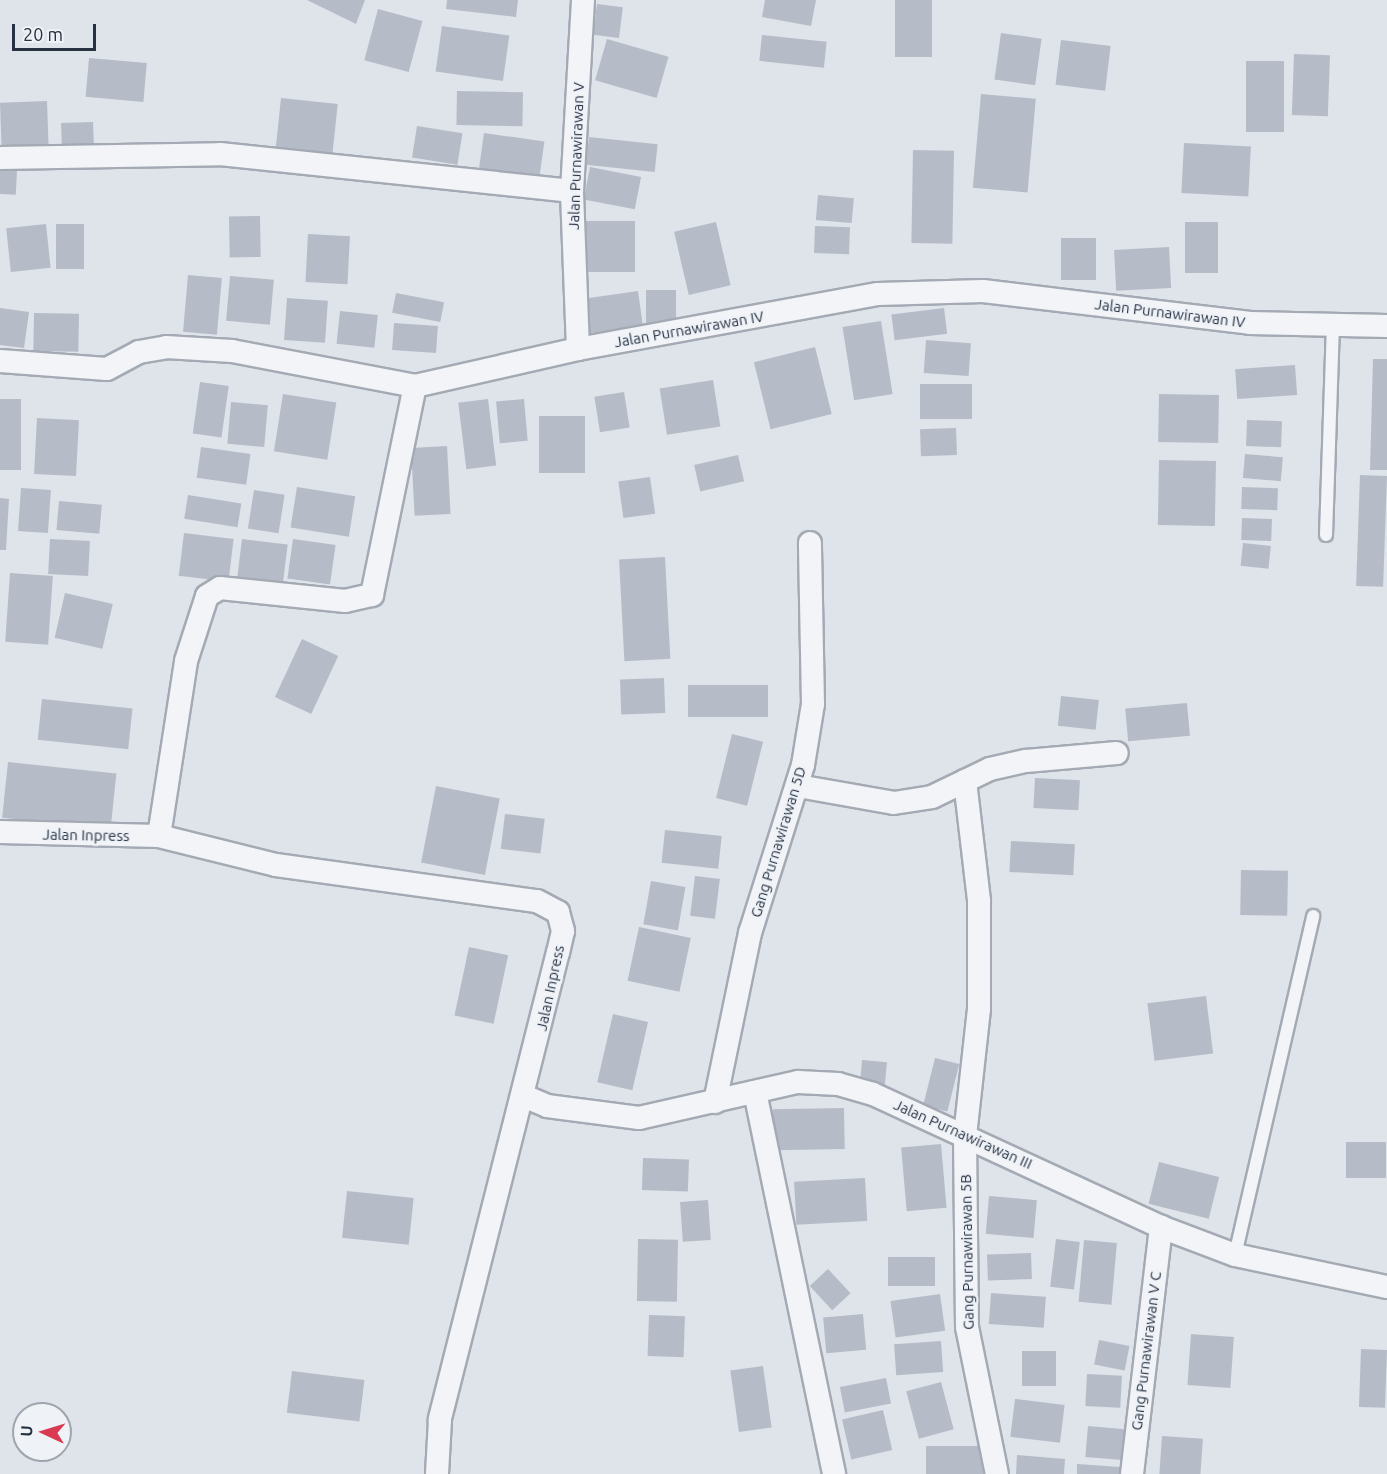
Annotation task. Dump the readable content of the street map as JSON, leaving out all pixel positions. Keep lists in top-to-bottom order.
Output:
{
  "streets": {
    "street": [
      "Jalan Purnawirawan V",
      "Jalan Purnawirawan IV",
      "Jalan Inpress",
      "Gang Purnawirawan 5D",
      "Jalan Purnawirawan III",
      "Gang Purnawirawan 5B",
      "Gang Purnawirawan V C"
    ]
  },
  "crossings": [
    ["Jalan Purnawirawan V", "Jalan Purnawirawan IV"],
    ["Jalan Inpress", "Jalan Purnawirawan III"],
    ["Gang Purnawirawan 5D", "Jalan Purnawirawan III"],
    ["Jalan Purnawirawan III", "Gang Purnawirawan 5B"],
    ["Jalan Purnawirawan III", "Gang Purnawirawan V C"]
  ],
  "scale_bar": "20 m",
  "north": "left"
}
